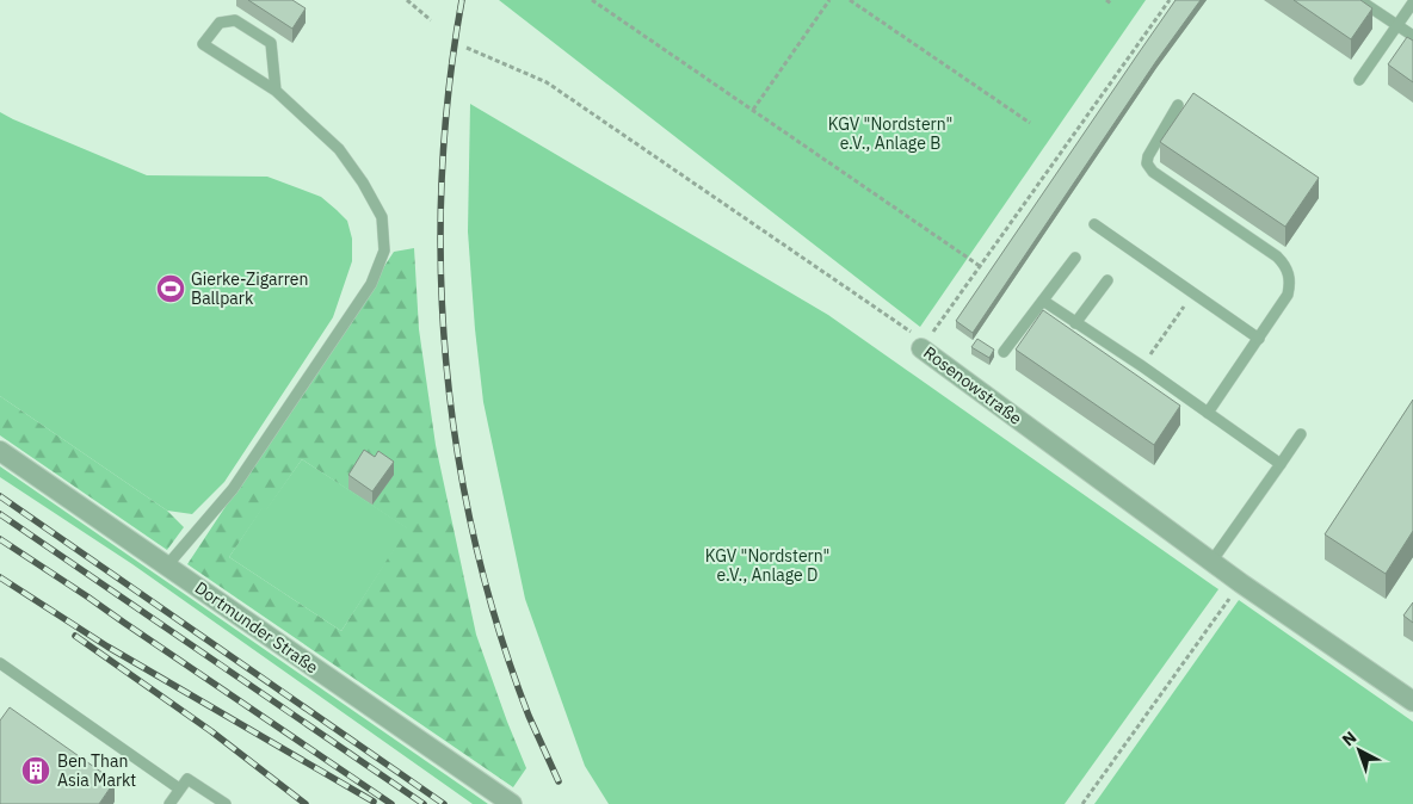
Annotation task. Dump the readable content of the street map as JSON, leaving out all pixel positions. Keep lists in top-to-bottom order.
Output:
{
  "streets": {
    "street": ["Rosenowstraße", "Dortmunder Straße"]
  },
  "parks": ["KGV \"Nordstern\" e.V., Anlage B", "KGV \"Nordstern\" e.V., Anlage D"],
  "places": {
    "sports": ["Gierke-Zigarren Ballpark"],
    "building": ["Ben Than Asia Markt"]
  },
  "north": "top left"
}
